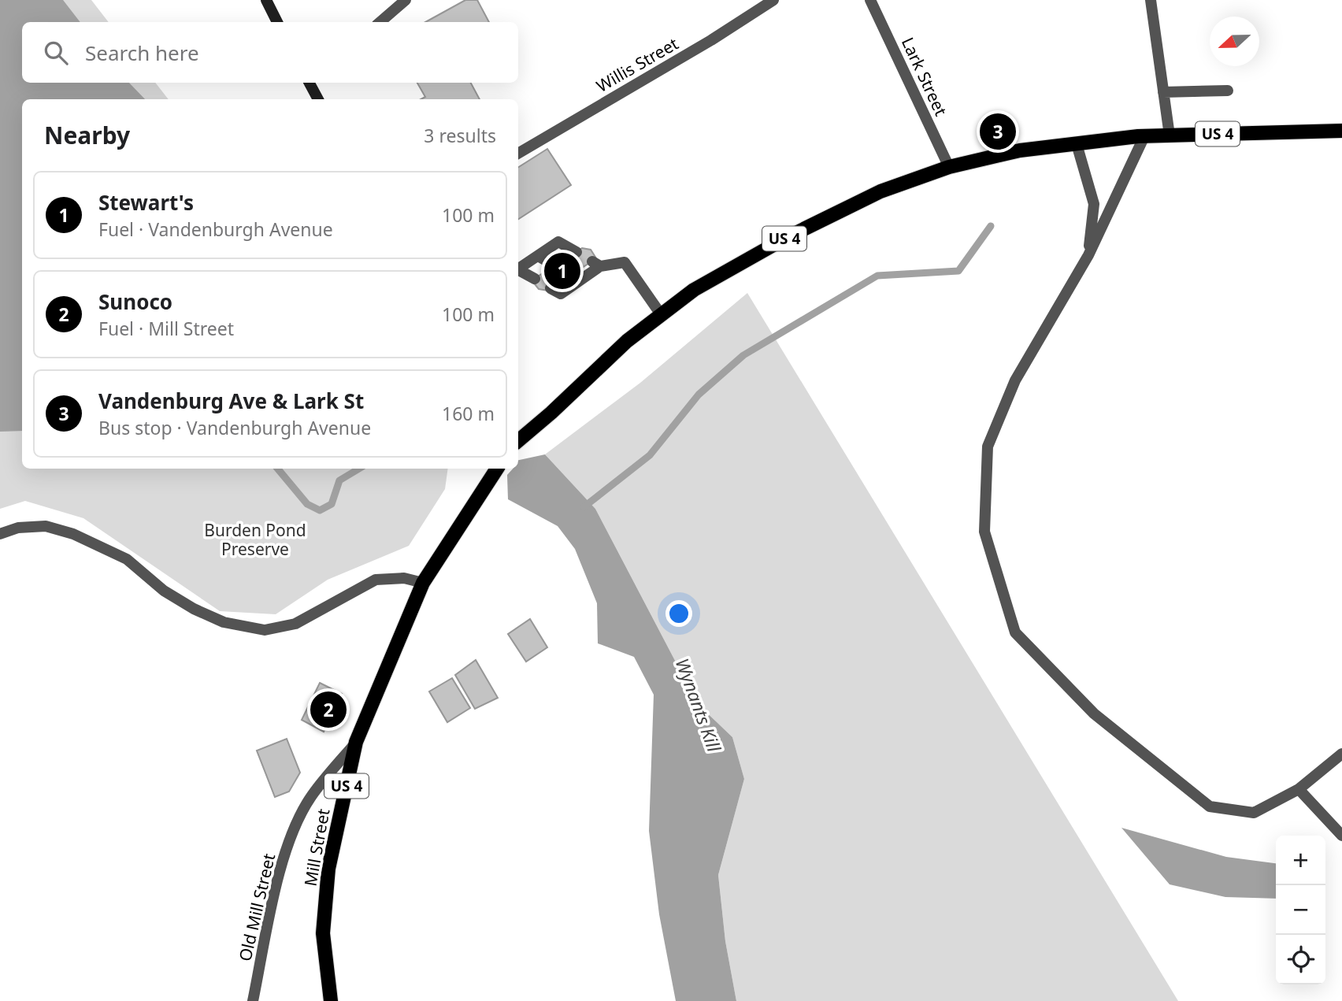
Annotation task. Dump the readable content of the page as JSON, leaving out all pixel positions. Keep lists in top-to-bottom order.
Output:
{
  "streets": {
    "main road": ["US 4", "Mill Street"],
    "street": ["Willis Street", "Lark Street", "Old Mill Street"]
  },
  "crossings": [
    ["Lark Street", "US 4"],
    ["US 4", "Mill Street"],
    ["Mill Street", "Old Mill Street"]
  ],
  "water": ["Wynants Kill"],
  "parks": ["Burden Pond Preserve"],
  "north": "left",
  "page": {
    "search": "Search here",
    "heading": ["Nearby", "3 results"],
    "pins": ["3", "1", "2"],
    "list": [
      {
        "mark": "1",
        "name": "Stewart's",
        "note": "Fuel · Vandenburgh Avenue",
        "value": "100 m"
      },
      {
        "mark": "2",
        "name": "Sunoco",
        "note": "Fuel · Mill Street",
        "value": "100 m"
      },
      {
        "mark": "3",
        "name": "Vandenburg Ave & Lark St",
        "note": "Bus stop · Vandenburgh Avenue",
        "value": "160 m"
      }
    ],
    "map_buttons": ["+", "−"]
  }
}
